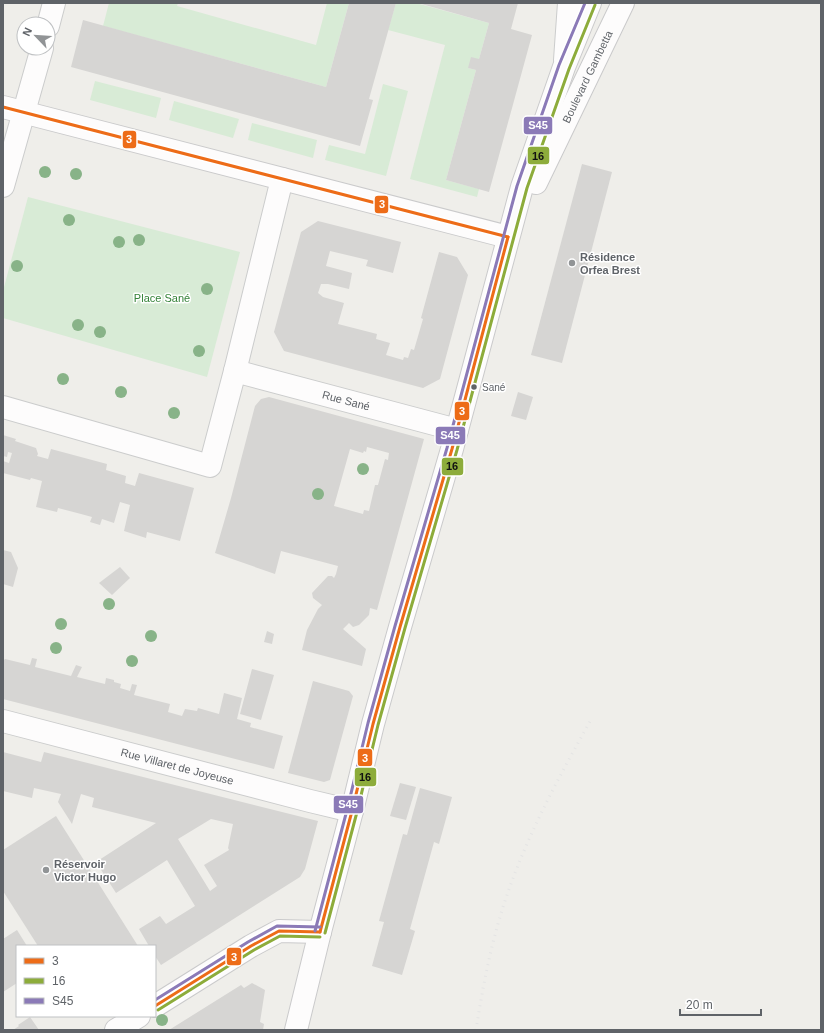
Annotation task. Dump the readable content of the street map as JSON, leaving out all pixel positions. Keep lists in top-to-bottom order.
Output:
{
  "streets": {
    "street": ["Boulevard Gambetta", "Rue Sané", "Rue Villaret de Joyeuse"]
  },
  "crossings": [
    ["Boulevard Gambetta", "Rue Sané"],
    ["Boulevard Gambetta", "Rue Villaret de Joyeuse"]
  ],
  "parks": ["Place Sané"],
  "places": ["Résidence Orfea Brest", "Sané", "Réservoir Victor Hugo"],
  "lines": ["transit line S45", "transit line 16", "transit line 3"],
  "legend": ["3", "16", "S45"],
  "scale_bar": "20 m",
  "north": "top left"
}
